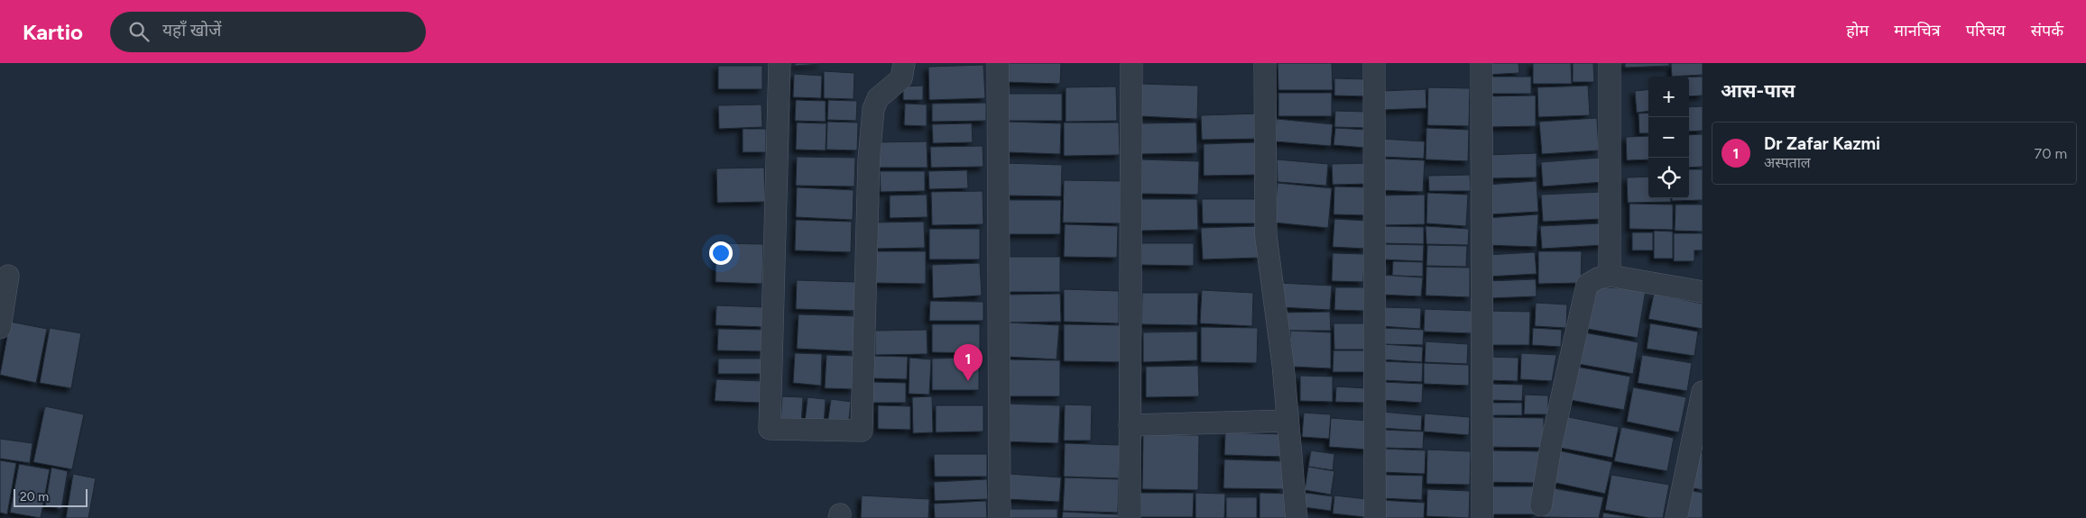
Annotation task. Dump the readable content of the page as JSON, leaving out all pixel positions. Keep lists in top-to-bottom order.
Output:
{
  "scale_bar": "20 m",
  "page": {
    "header": "Kartio",
    "search": "यहाँ खोजें",
    "nav": [
      "होम",
      "मानचित्र",
      "परिचय",
      "संपर्क"
    ],
    "heading": "आस-पास",
    "map_buttons": ["+", "−"],
    "list": [
      {
        "mark": "1",
        "name": "Dr Zafar Kazmi",
        "note": "अस्पताल",
        "value": "70 m"
      }
    ],
    "pins": "1",
    "scale": "20 m"
  }
}
